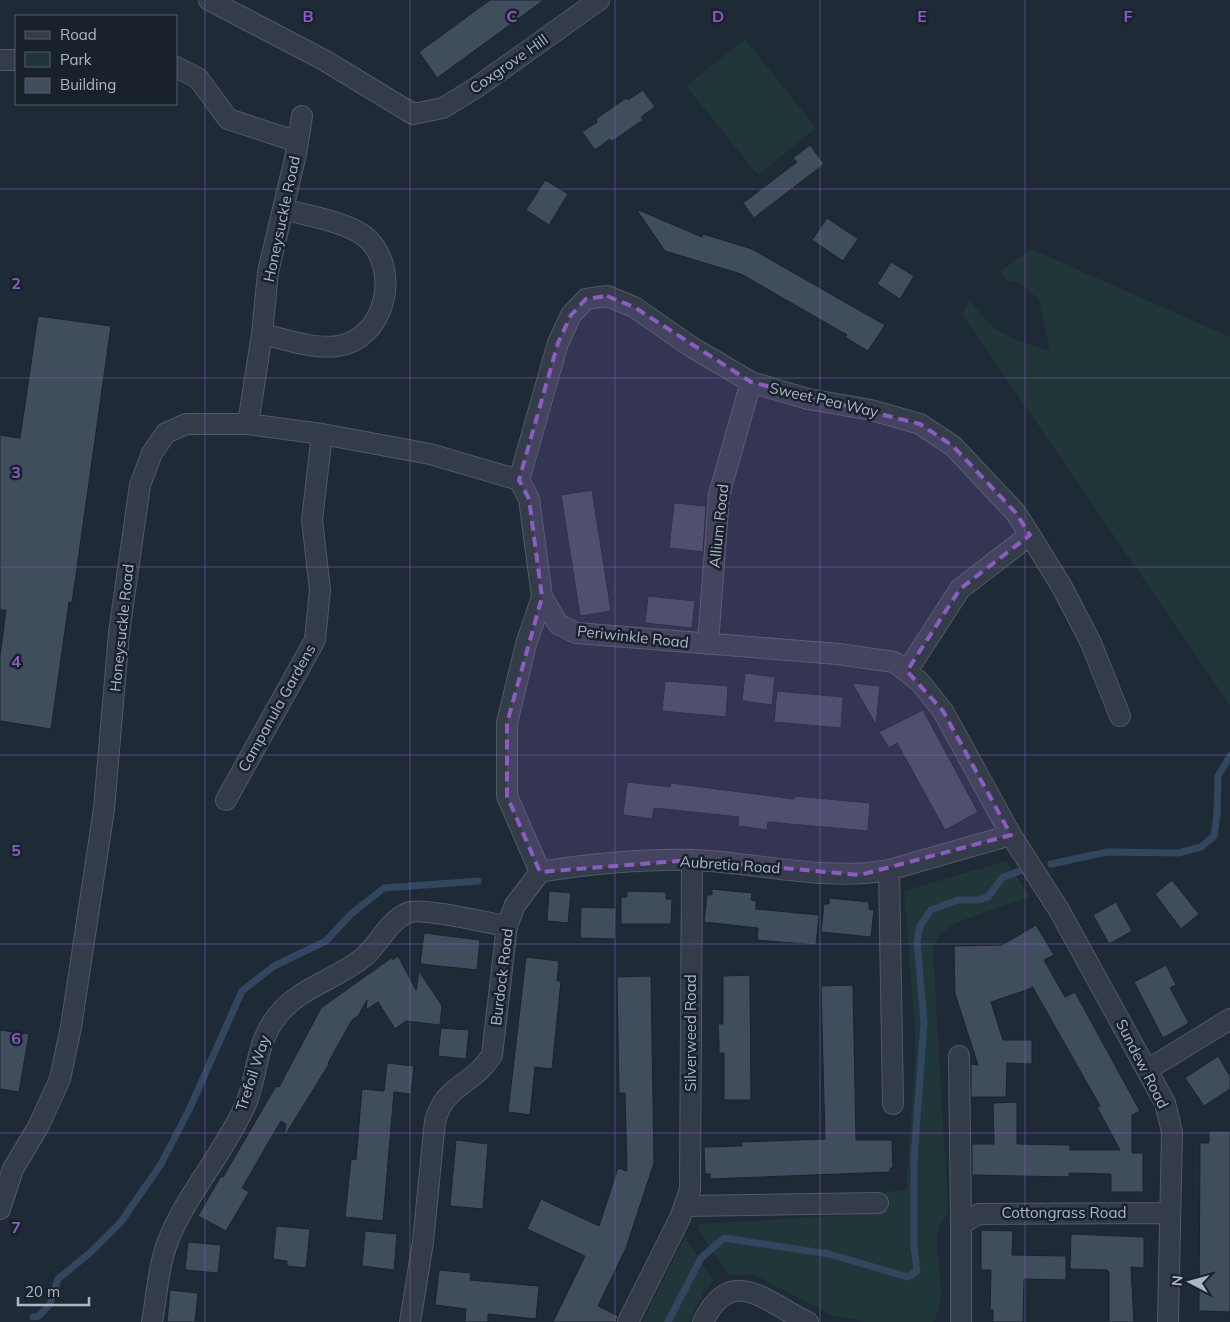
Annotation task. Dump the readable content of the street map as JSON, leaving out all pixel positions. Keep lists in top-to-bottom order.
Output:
{
  "streets": {
    "street": [
      "Coxgrove Hill",
      "Honeysuckle Road",
      "Sweet Pea Way",
      "Allium Road",
      "Periwinkle Road",
      "Campanula Gardens",
      "Aubretia Road",
      "Burdock Road",
      "Silverweed Road",
      "Sundew Road",
      "Trefoil Way",
      "Cottongrass Road"
    ]
  },
  "crossings": [
    ["Sweet Pea Way", "Allium Road"],
    ["Sweet Pea Way", "Periwinkle Road"],
    ["Allium Road", "Periwinkle Road"],
    ["Periwinkle Road", "Aubretia Road"],
    ["Periwinkle Road", "Sundew Road"],
    ["Aubretia Road", "Burdock Road"],
    ["Aubretia Road", "Silverweed Road"],
    ["Aubretia Road", "Sundew Road"],
    ["Burdock Road", "Trefoil Way"],
    ["Sundew Road", "Cottongrass Road"]
  ],
  "legend": ["Road", "Park", "Building"],
  "scale_bar": "20 m",
  "north": "left",
  "grid": {
    "columns": [
      "B",
      "C",
      "D",
      "E",
      "F"
    ],
    "rows": [
      "2",
      "3",
      "4",
      "5",
      "6",
      "7"
    ]
  }
}
